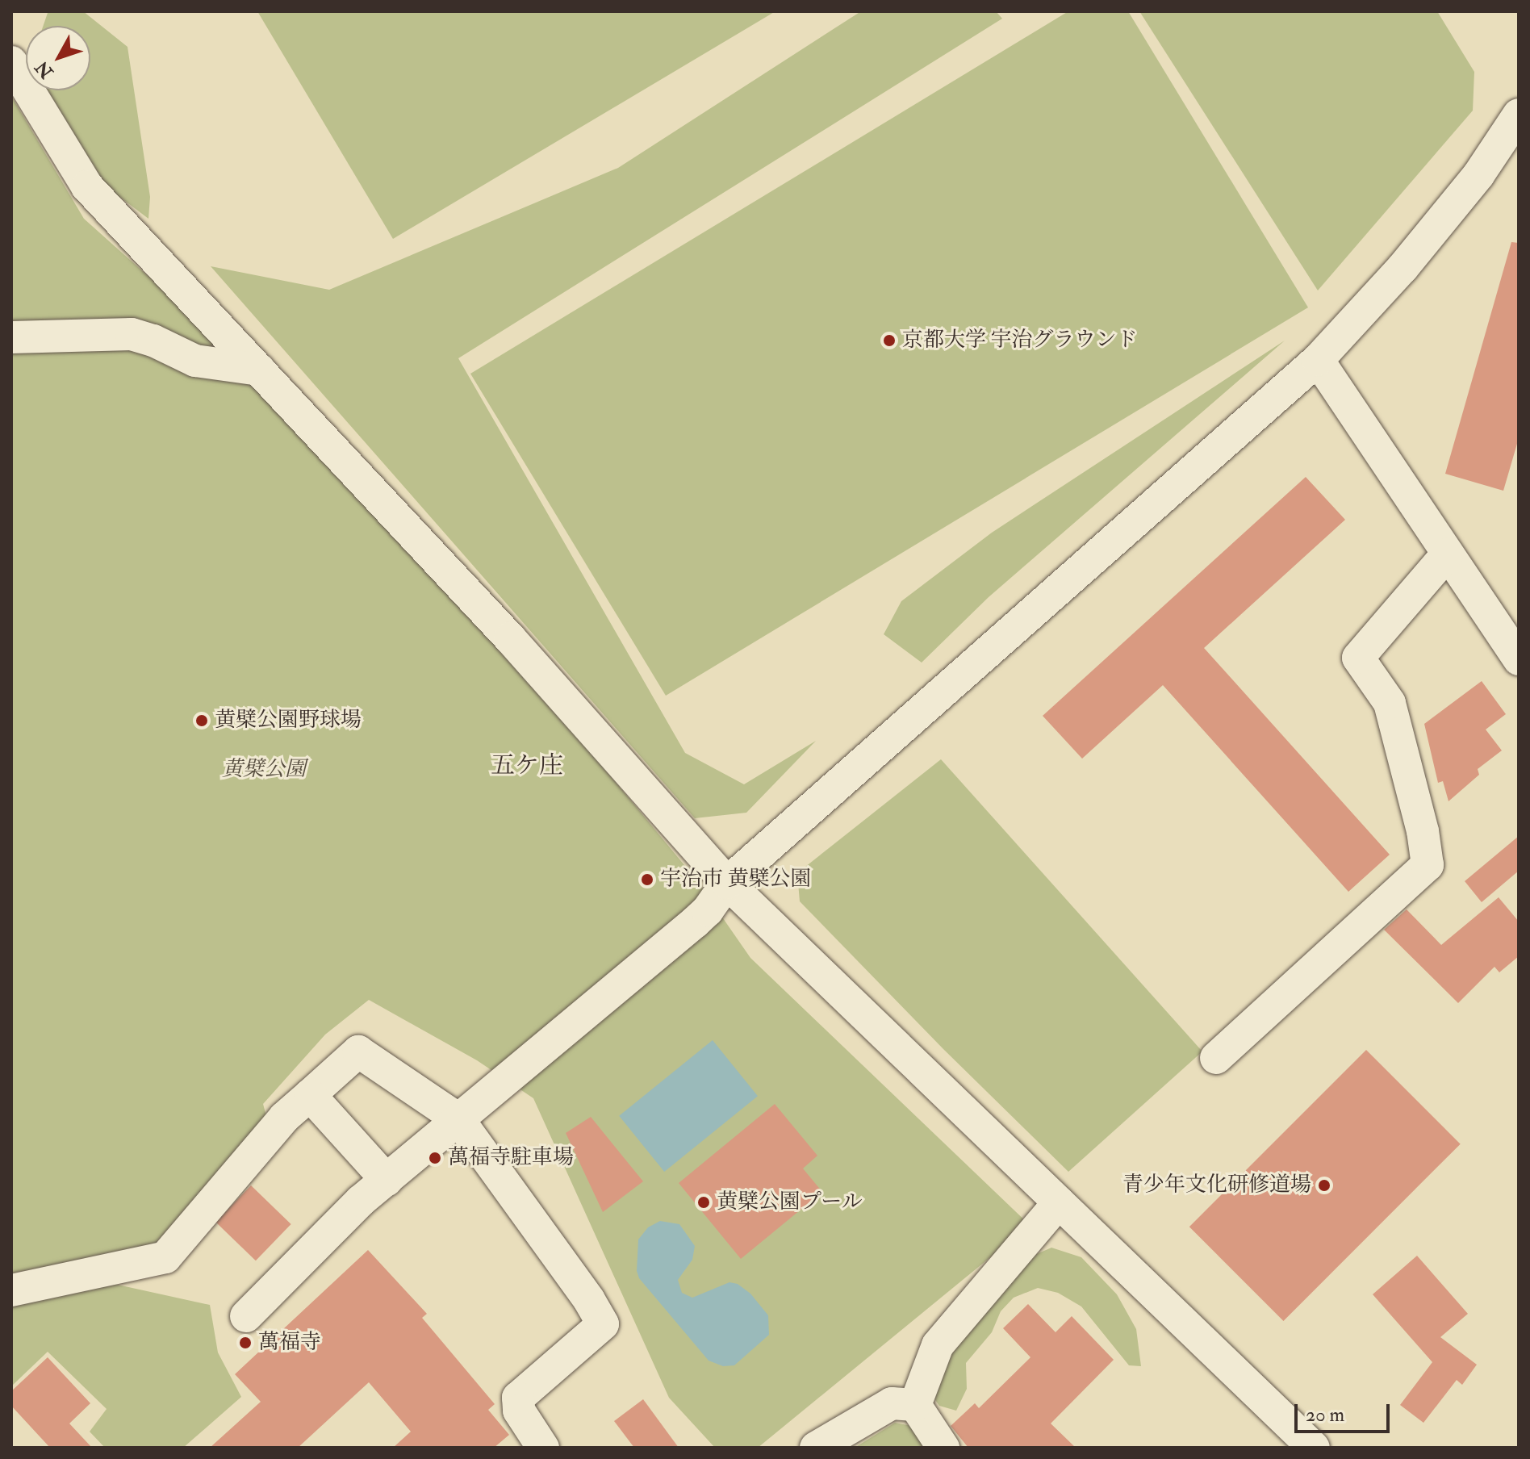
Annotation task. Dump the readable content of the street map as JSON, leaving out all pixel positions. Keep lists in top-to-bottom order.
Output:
{
  "districts": ["五ケ庄"],
  "parks": ["黄檗公園"],
  "places": [
    "京都大学 宇治グラウンド",
    "黄檗公園野球場",
    "宇治市 黄檗公園",
    "萬福寺駐車場",
    "青少年文化研修道場",
    "黄檗公園プール",
    "萬福寺"
  ],
  "scale_bar": "20 m",
  "north": "bottom left"
}
